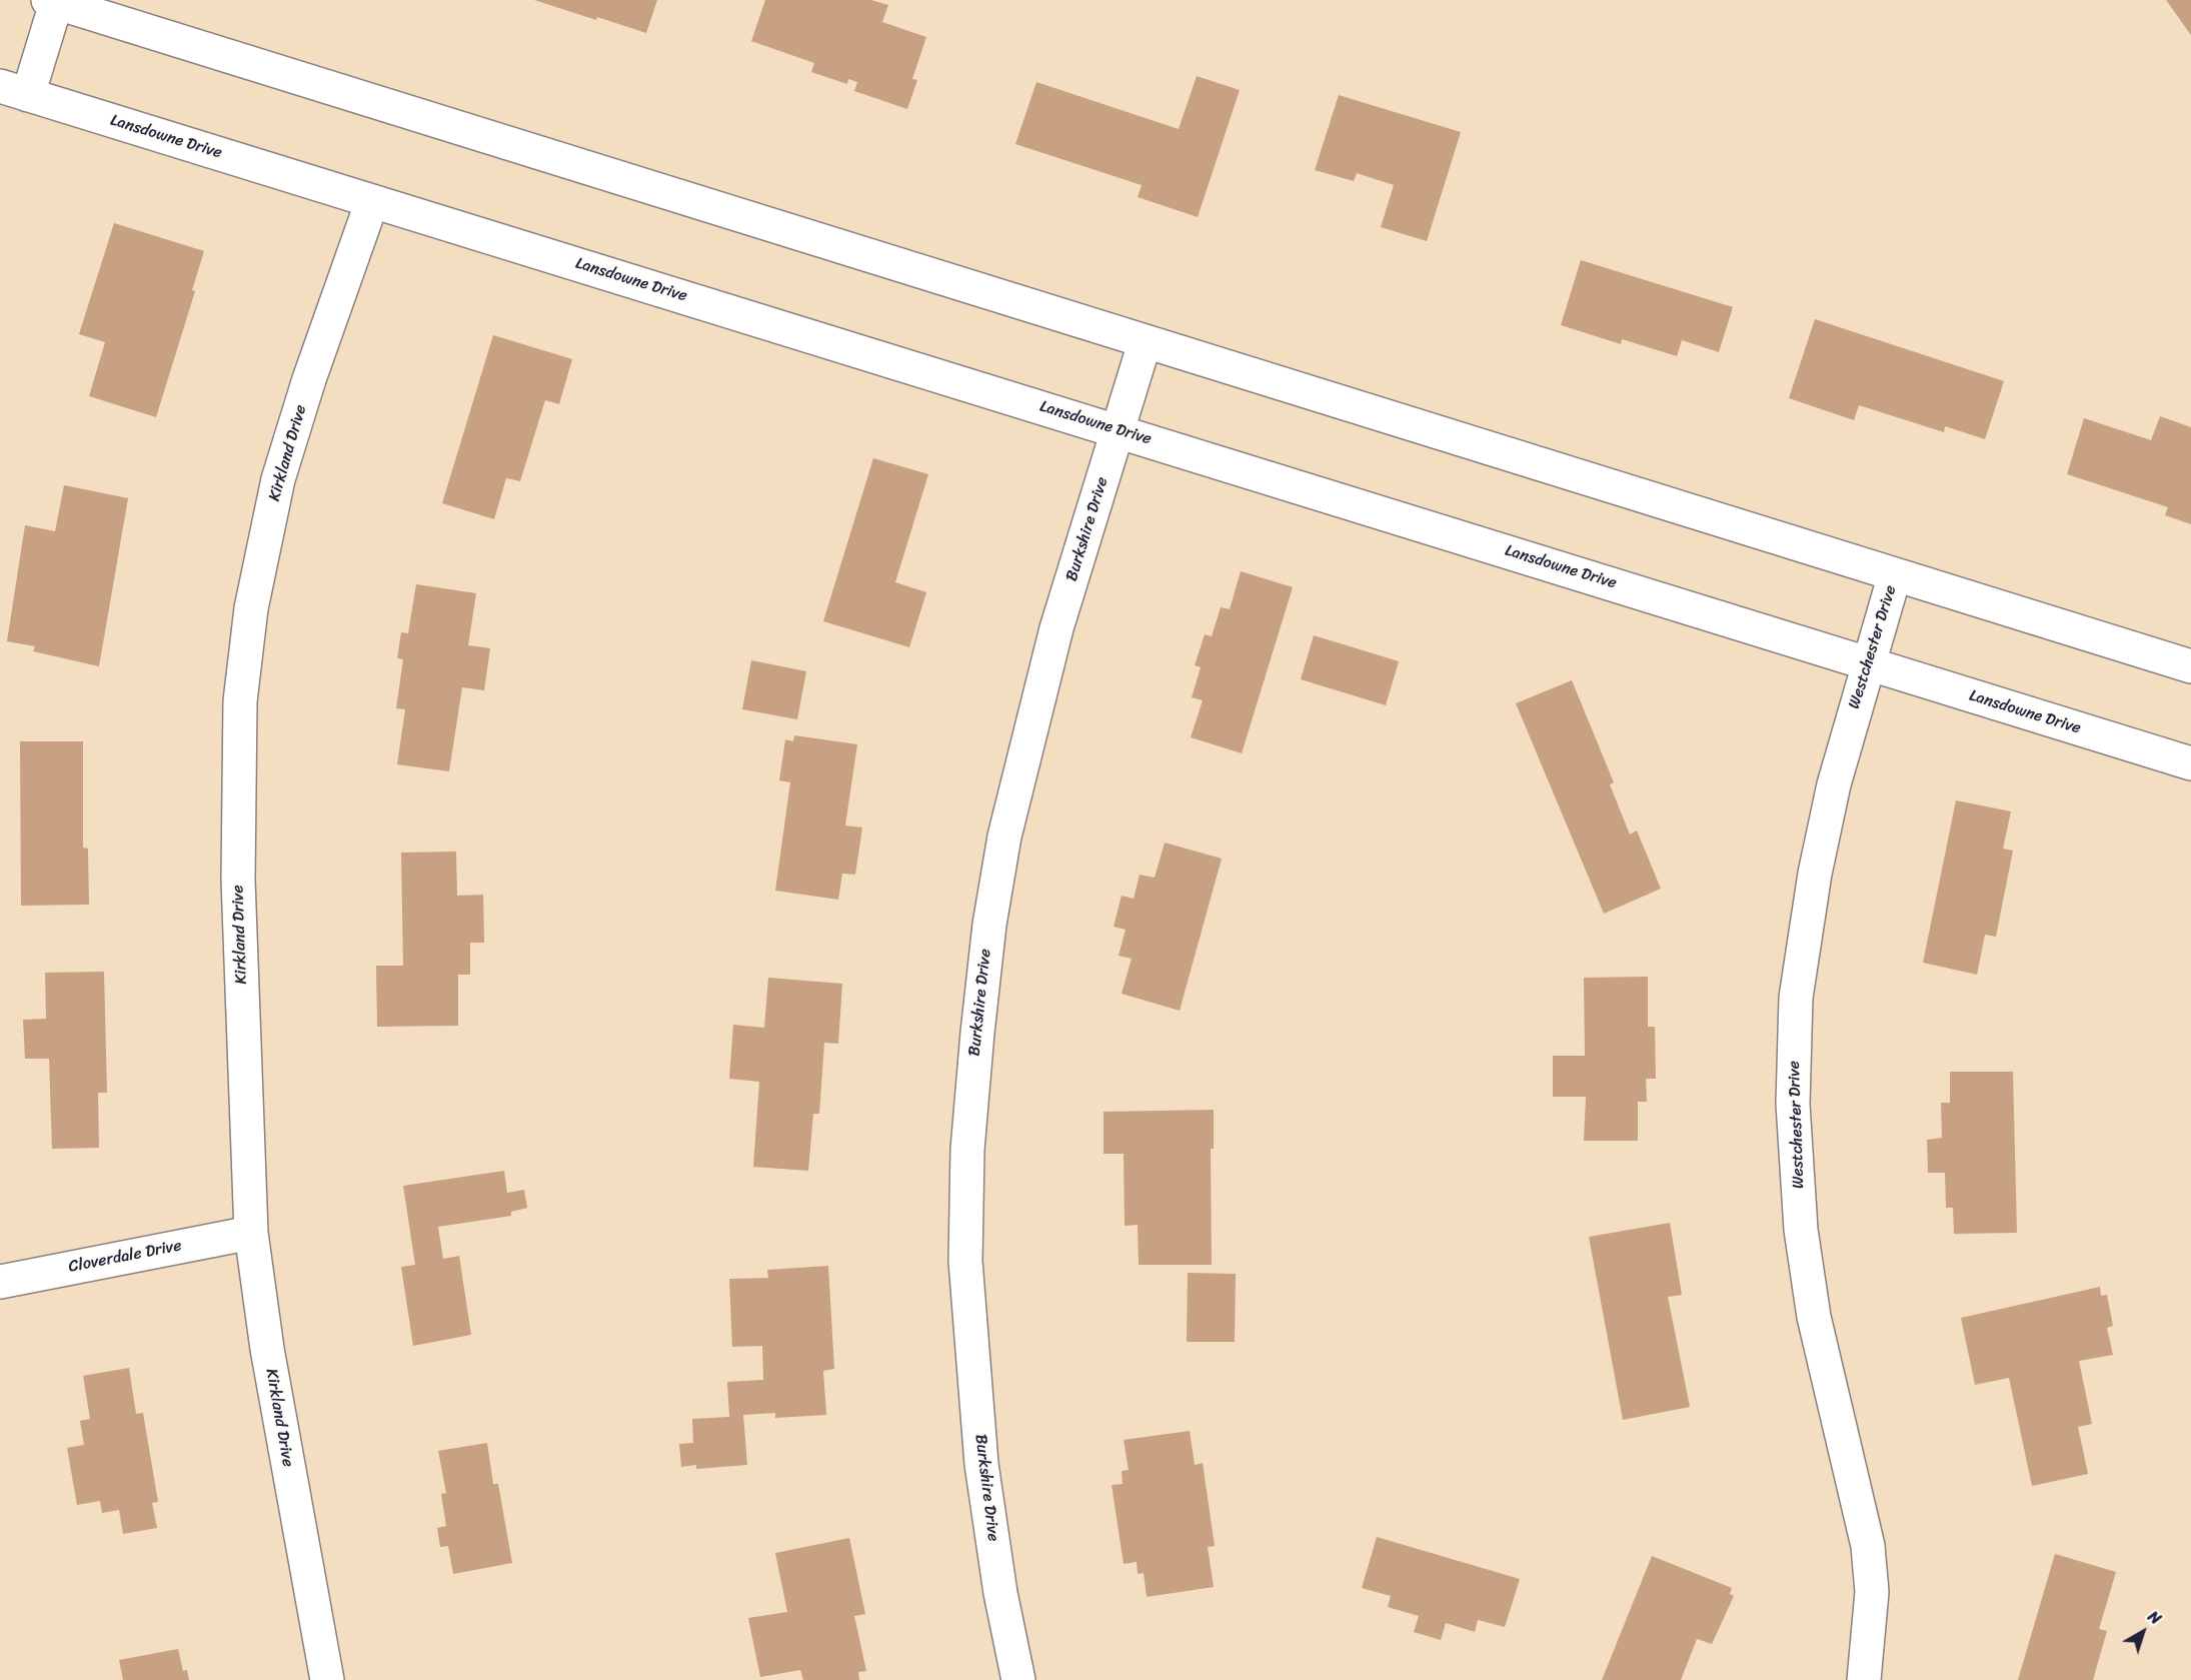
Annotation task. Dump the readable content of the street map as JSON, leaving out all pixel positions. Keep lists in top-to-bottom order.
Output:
{
  "streets": {
    "street": [
      "Lansdowne Drive",
      "Kirkland Drive",
      "Burkshire Drive",
      "Westchester Drive",
      "Cloverdale Drive"
    ]
  },
  "crossings": [
    ["Lansdowne Drive", "Kirkland Drive"],
    ["Lansdowne Drive", "Burkshire Drive"],
    ["Lansdowne Drive", "Westchester Drive"],
    ["Kirkland Drive", "Cloverdale Drive"]
  ],
  "north": "top right"
}
